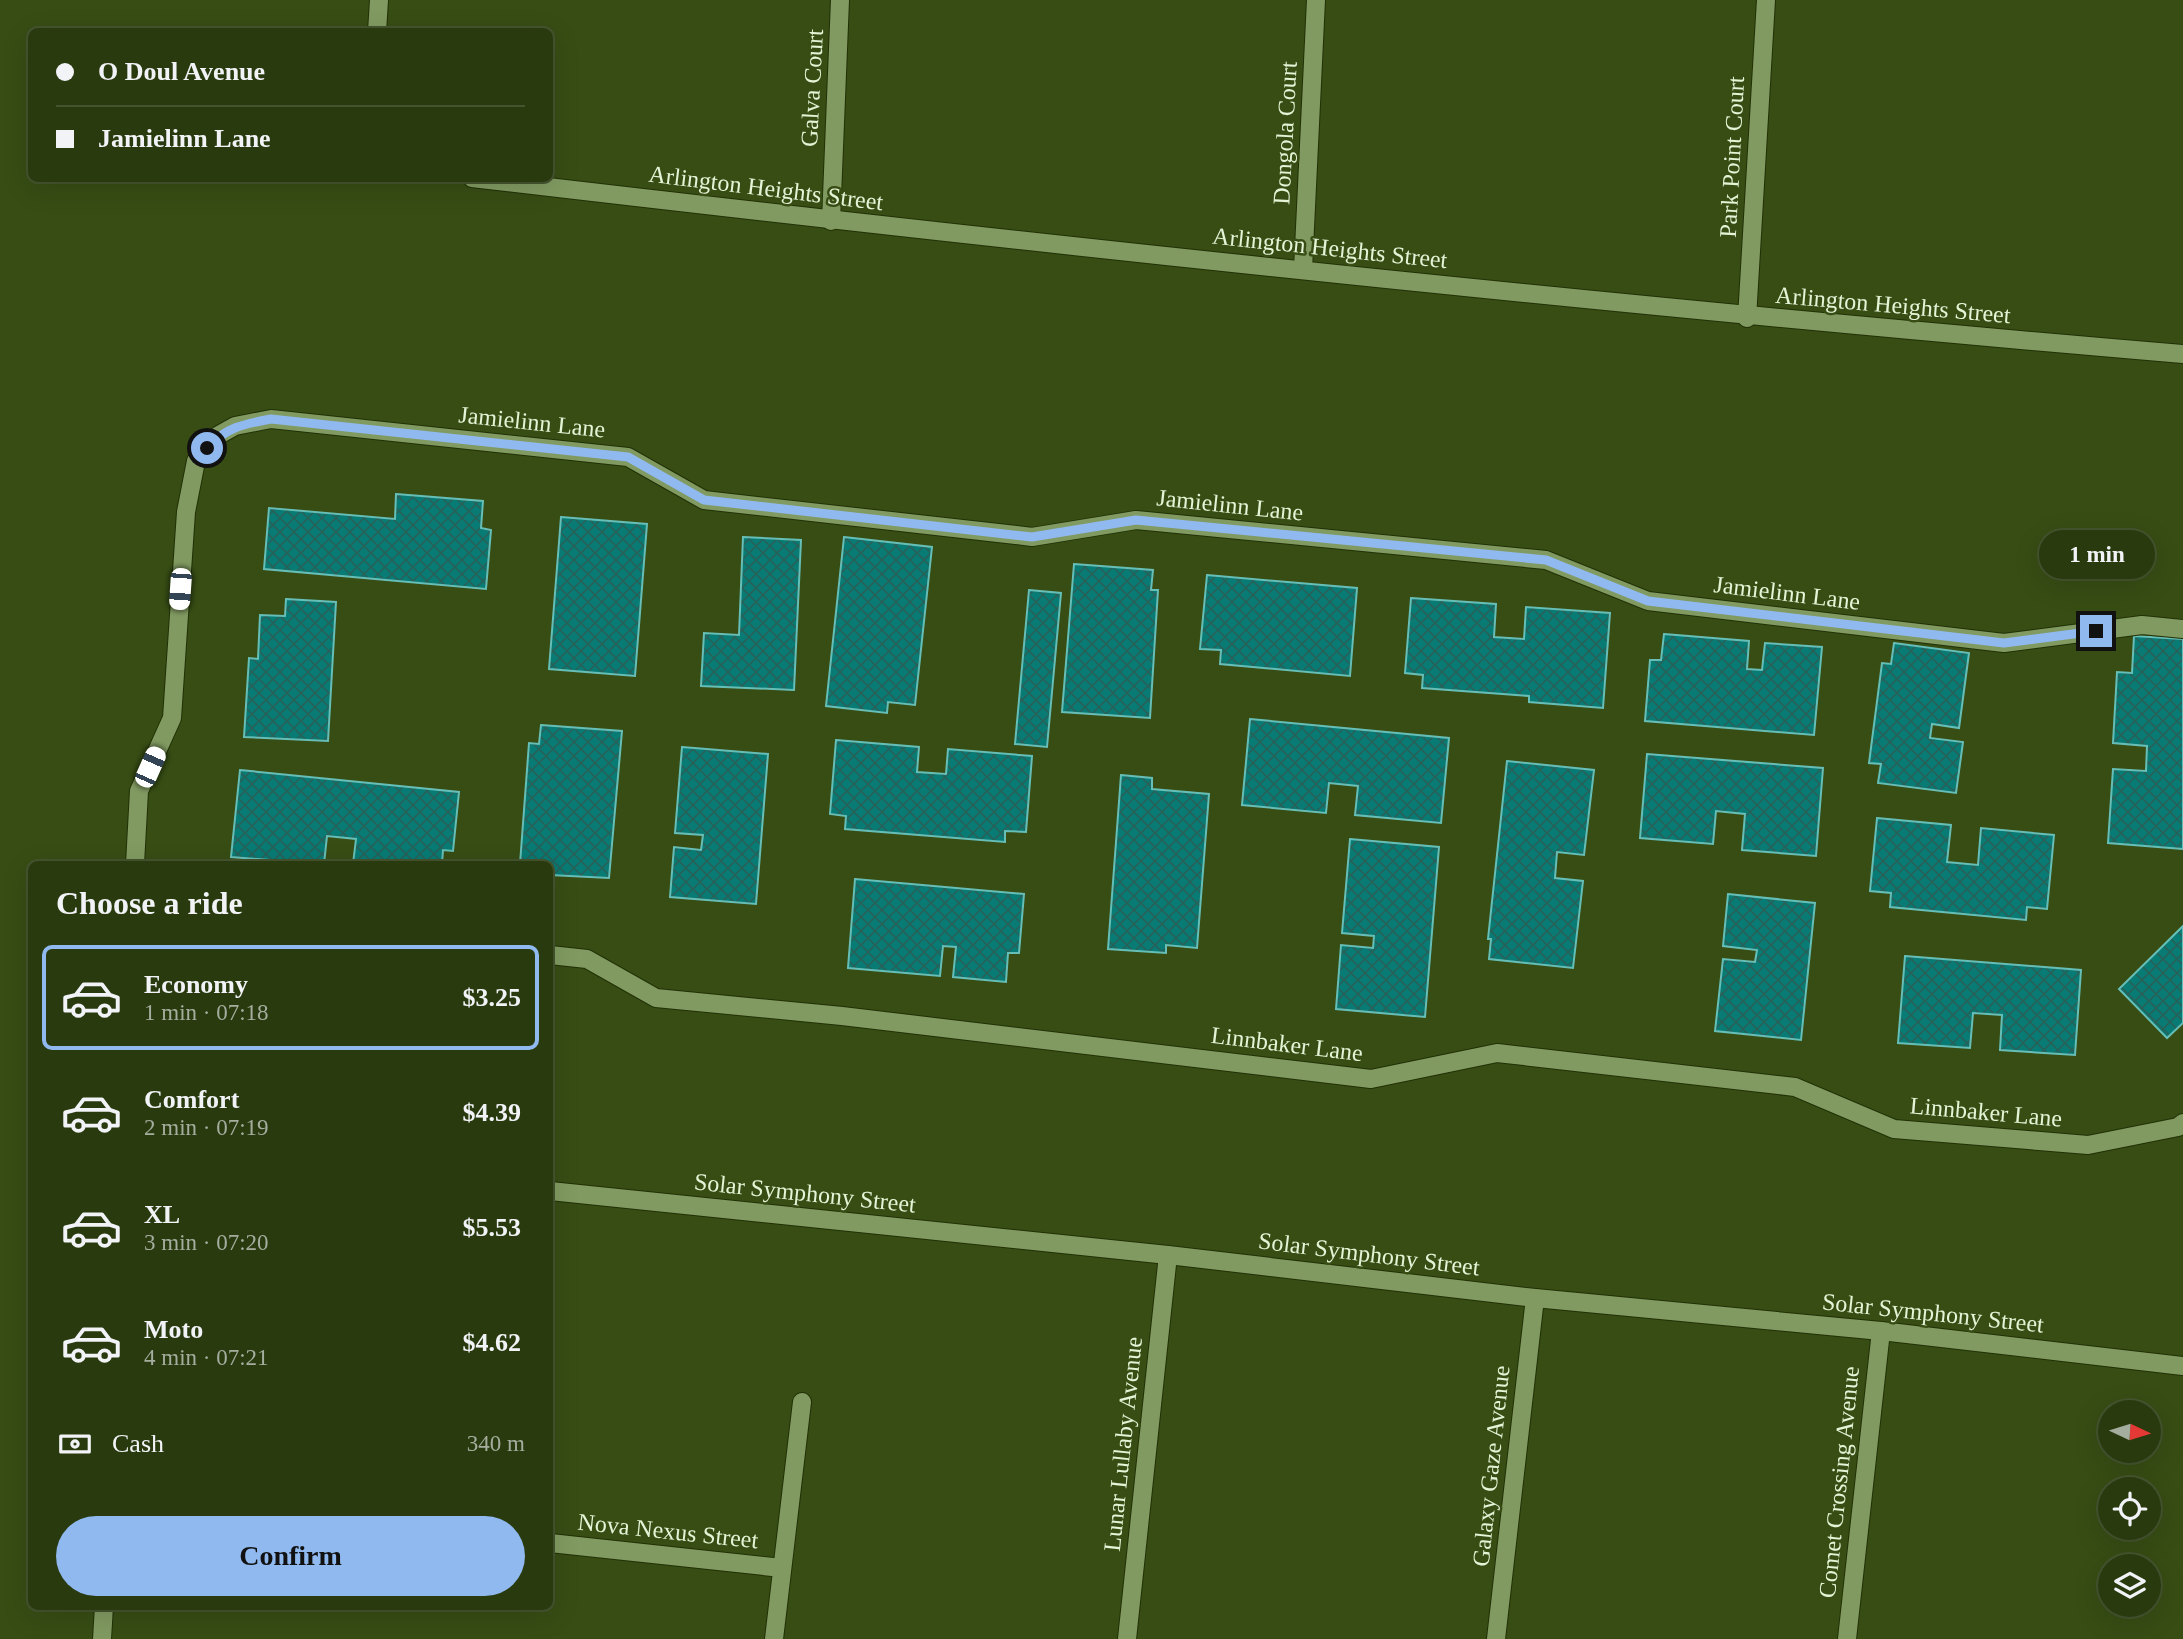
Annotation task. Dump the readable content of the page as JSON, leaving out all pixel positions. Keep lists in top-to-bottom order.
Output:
{
  "streets": {
    "street": [
      "Galva Court",
      "Dongola Court",
      "Park Point Court",
      "Arlington Heights Street",
      "Jamielinn Lane",
      "Linnbaker Lane",
      "Solar Symphony Street",
      "Lunar Lullaby Avenue",
      "Galaxy Gaze Avenue",
      "Comet Crossing Avenue",
      "Nova Nexus Street"
    ]
  },
  "crossings": [
    ["Galva Court", "Arlington Heights Street"],
    ["Dongola Court", "Arlington Heights Street"],
    ["Park Point Court", "Arlington Heights Street"],
    ["Solar Symphony Street", "Lunar Lullaby Avenue"],
    ["Solar Symphony Street", "Galaxy Gaze Avenue"],
    ["Solar Symphony Street", "Comet Crossing Avenue"]
  ],
  "north": "right",
  "page": {
    "banner": ["O Doul Avenue", "Jamielinn Lane"],
    "bubble": "1 min",
    "heading": "Choose a ride",
    "list": [
      {
        "name": "Economy",
        "note": "1 min · 07:18",
        "value": "$3.25"
      },
      {
        "name": "Comfort",
        "note": "2 min · 07:19",
        "value": "$4.39"
      },
      {
        "name": "XL",
        "note": "3 min · 07:20",
        "value": "$5.53"
      },
      {
        "name": "Moto",
        "note": "4 min · 07:21",
        "value": "$4.62"
      }
    ],
    "pay": ["Cash", "340 m"],
    "buttons": "Confirm"
  }
}
